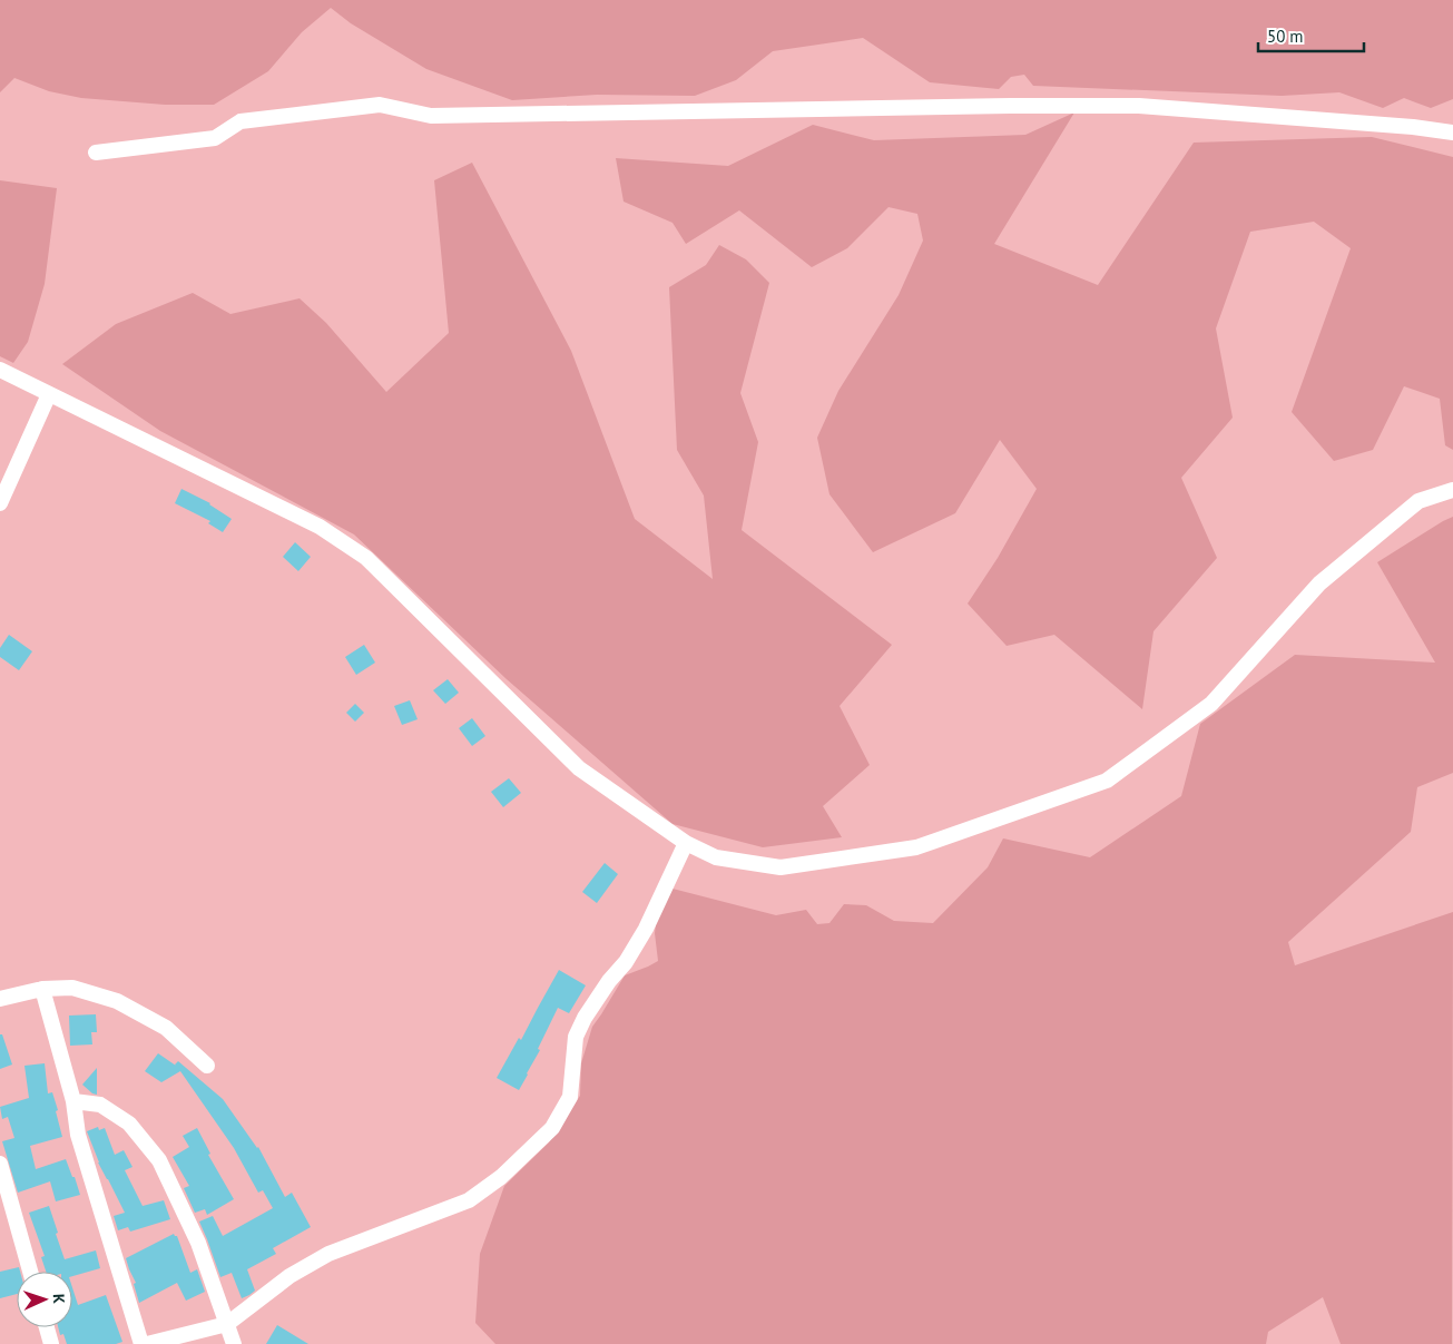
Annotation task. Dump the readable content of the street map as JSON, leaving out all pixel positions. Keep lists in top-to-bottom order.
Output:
{
  "scale_bar": "50 m",
  "north": "right"
}
